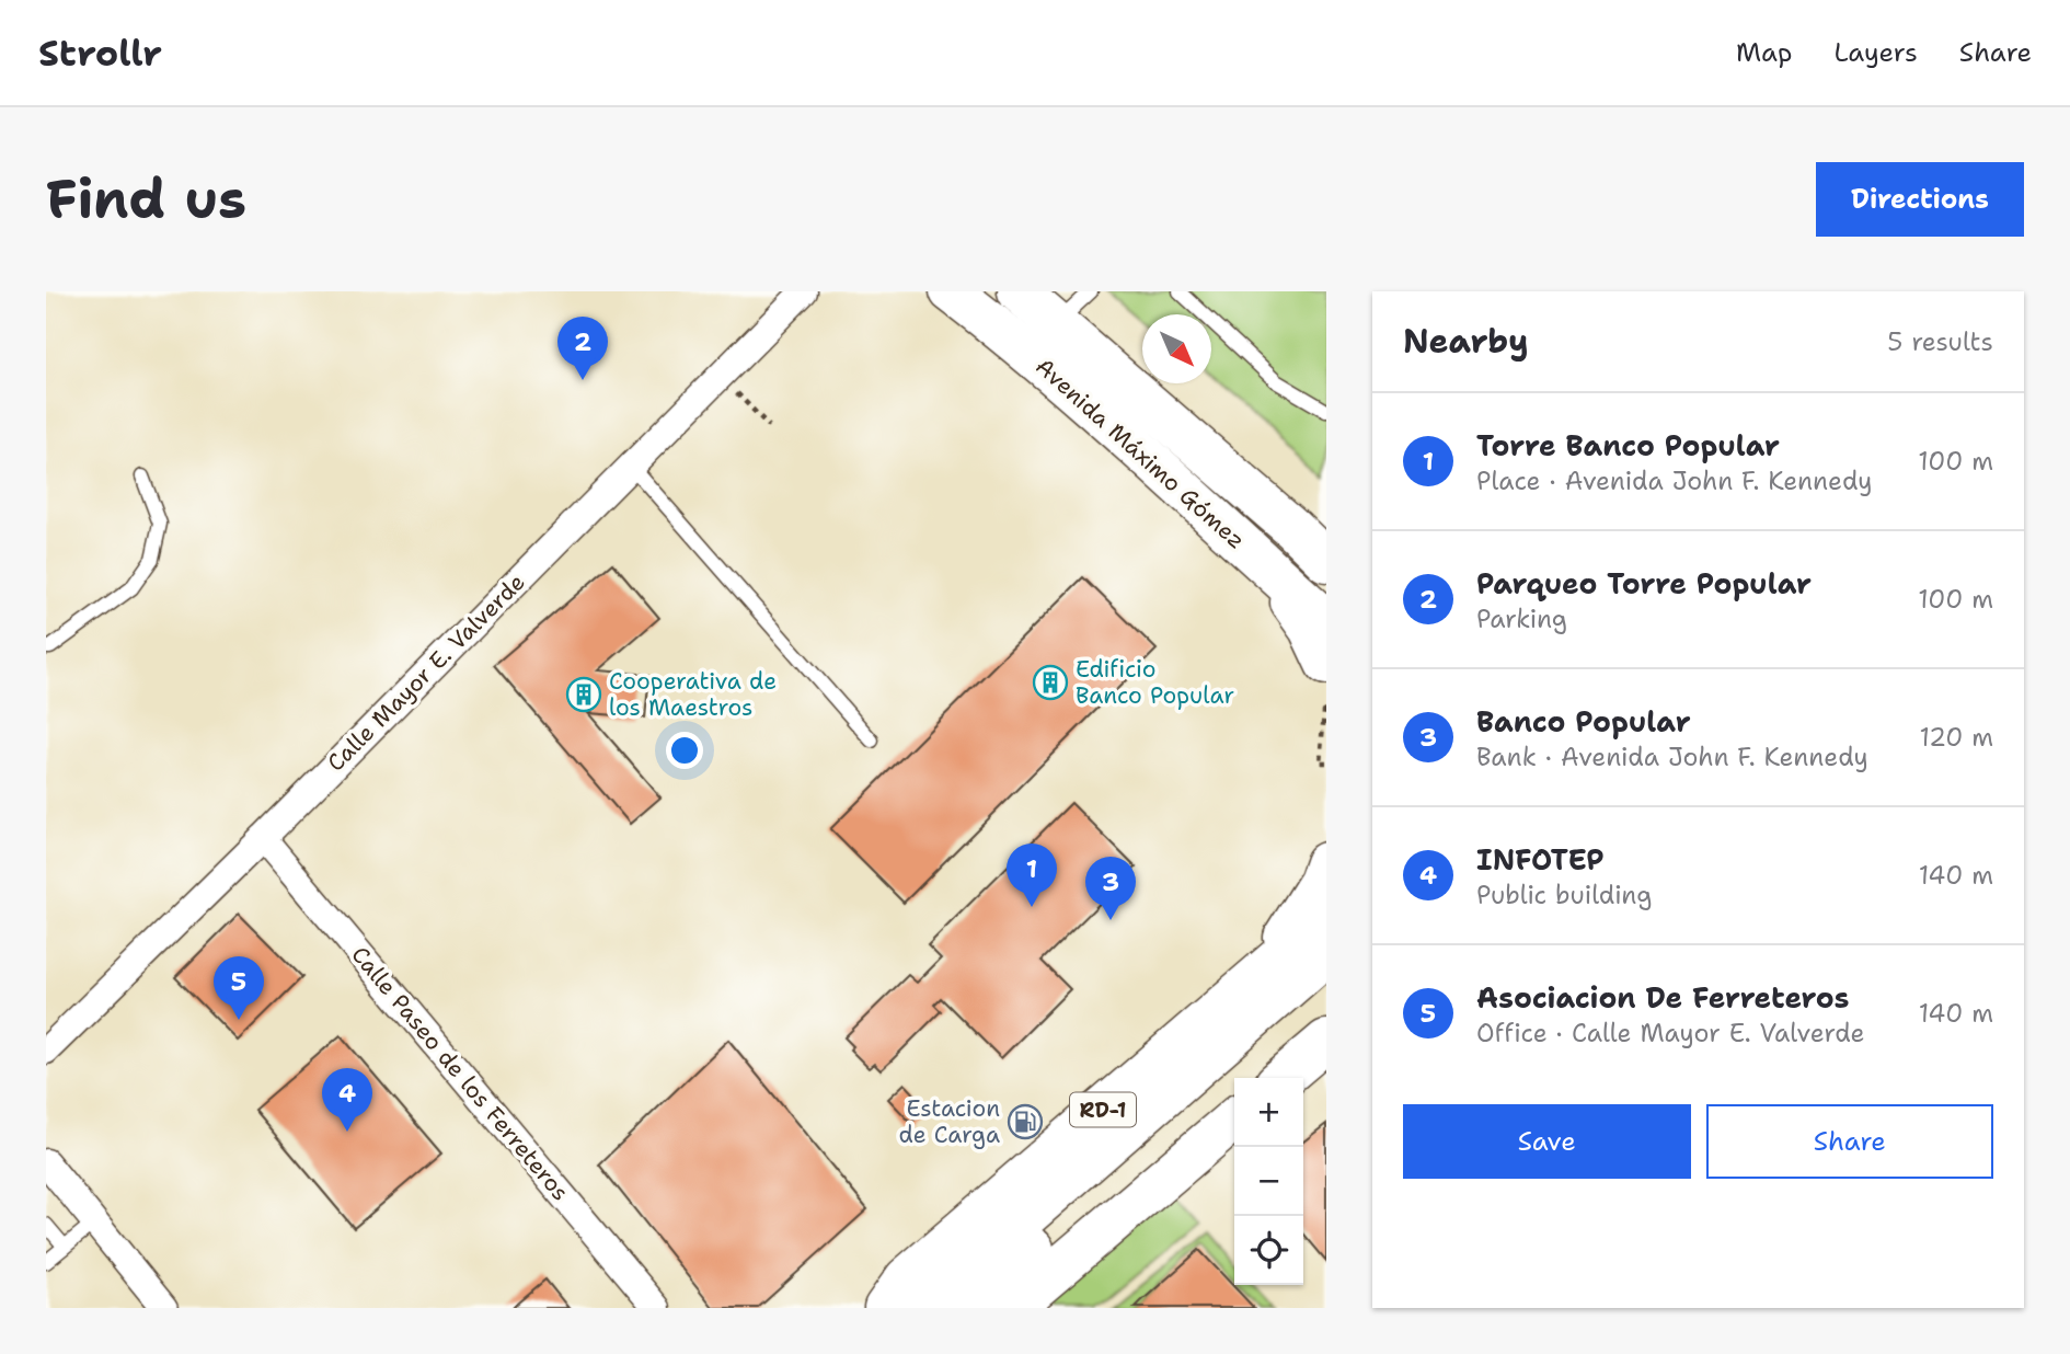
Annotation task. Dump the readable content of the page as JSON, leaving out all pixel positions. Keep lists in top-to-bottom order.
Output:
{
  "streets": {
    "main road": ["Avenida Máximo Gómez", "RD-1"],
    "street": ["Calle Mayor E. Valverde", "Calle Paseo de los Ferreteros"]
  },
  "crossings": [
    ["Calle Mayor E. Valverde", "Calle Paseo de los Ferreteros"]
  ],
  "places": {
    "building": ["Edificio Banco Popular", "Cooperativa de los Maestros"],
    "fuel station": ["Estacion de Carga"]
  },
  "north": "bottom right",
  "page": {
    "header": "Strollr",
    "nav": ["Map", "Layers", "Share"],
    "buttons": [
      "Directions",
      ["Save", "Share"]
    ],
    "title": "Find us",
    "heading": ["Nearby", "5 results"],
    "pins": [
      "2",
      "1",
      "3",
      "5",
      "4"
    ],
    "list": [
      {
        "mark": "1",
        "name": "Torre Banco Popular",
        "note": "Place · Avenida John F. Kennedy",
        "value": "100 m"
      },
      {
        "mark": "2",
        "name": "Parqueo Torre Popular",
        "note": "Parking",
        "value": "100 m"
      },
      {
        "mark": "3",
        "name": "Banco Popular",
        "note": "Bank · Avenida John F. Kennedy",
        "value": "120 m"
      },
      {
        "mark": "4",
        "name": "INFOTEP",
        "note": "Public building",
        "value": "140 m"
      },
      {
        "mark": "5",
        "name": "Asociacion De Ferreteros",
        "note": "Office · Calle Mayor E. Valverde",
        "value": "140 m"
      }
    ],
    "map_buttons": ["+", "−"]
  }
}
